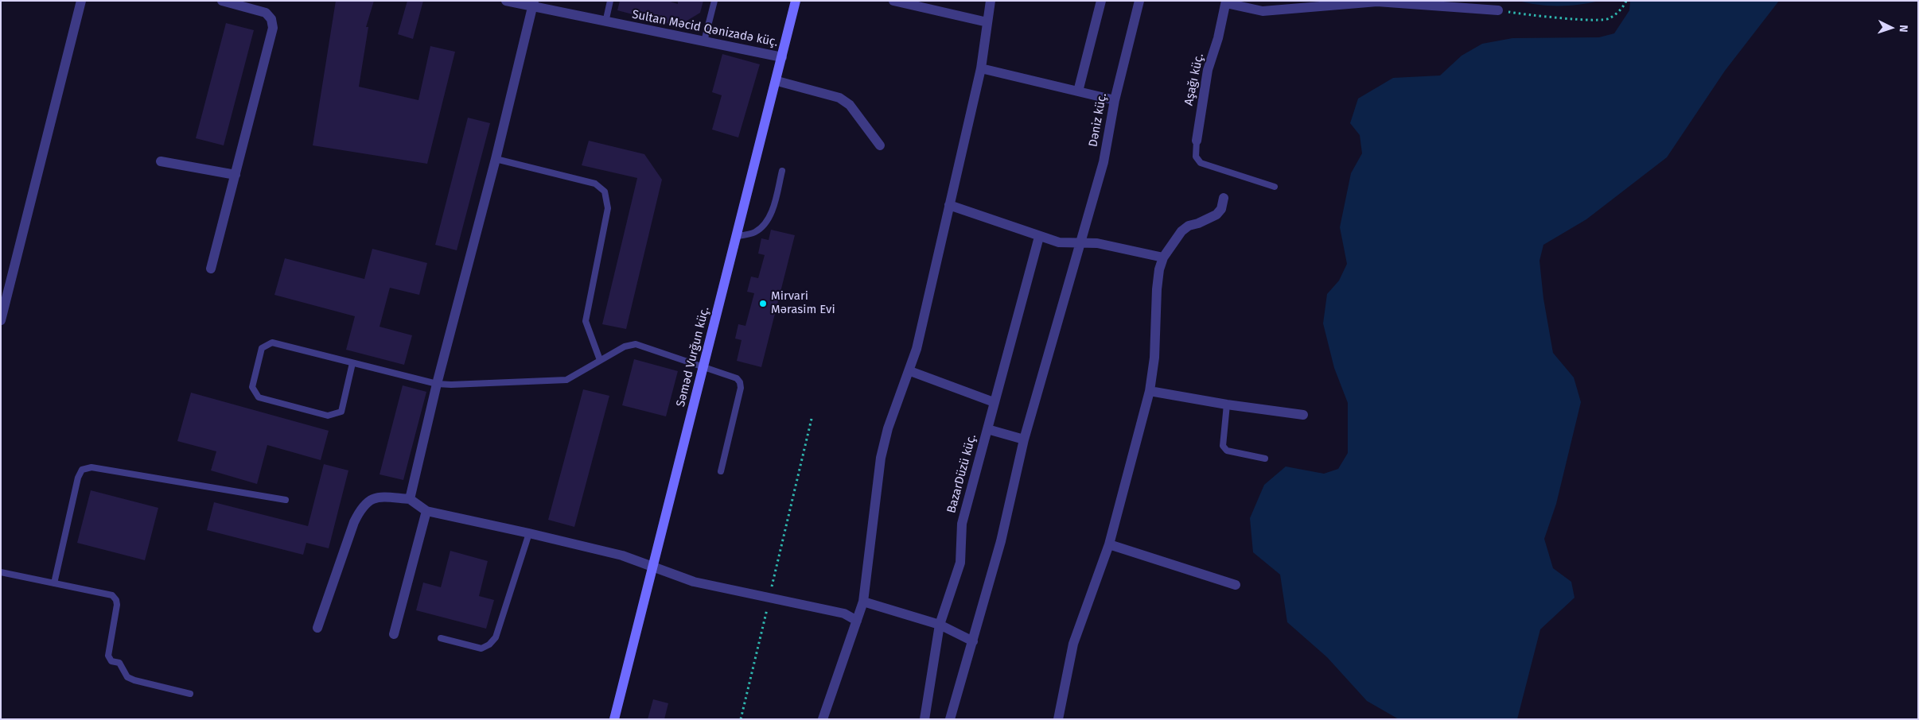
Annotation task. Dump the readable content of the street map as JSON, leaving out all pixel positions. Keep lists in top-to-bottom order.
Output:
{
  "streets": {
    "main road": ["Səməd Vurğun küç."],
    "street": [
      "Sultan Məcid Qənizadə küç.",
      "Aşağı küç.",
      "Dəniz küç.",
      "BazarDüzü küç."
    ]
  },
  "crossings": [
    ["Sultan Məcid Qənizadə küç.", "Səməd Vurğun küç."]
  ],
  "places": ["Mirvari Mərasim Evi"],
  "north": "right"
}
